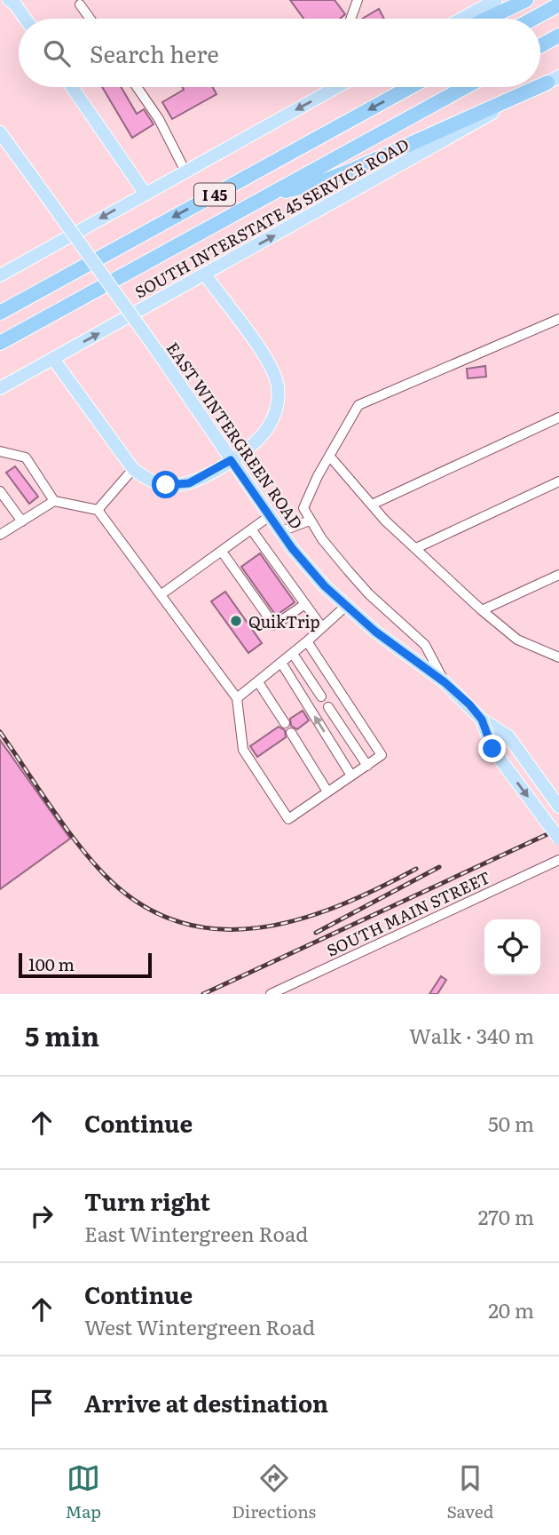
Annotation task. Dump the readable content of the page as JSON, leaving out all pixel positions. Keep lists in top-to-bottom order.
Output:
{
  "streets": {
    "highway": ["I 45"],
    "main road": ["SOUTH INTERSTATE 45 SERVICE ROAD", "EAST WINTERGREEN ROAD"],
    "street": ["SOUTH MAIN STREET"]
  },
  "crossings": [
    ["SOUTH INTERSTATE 45 SERVICE ROAD", "EAST WINTERGREEN ROAD"]
  ],
  "places": ["QuikTrip"],
  "scale_bar": "100 m",
  "page": {
    "search": "Search here",
    "scale": "100 m",
    "heading": ["5 min", "Walk · 340 m"],
    "list": [
      ["Continue", "50 m"],
      ["Turn right", "East Wintergreen Road", "270 m"],
      ["Continue", "West Wintergreen Road", "20 m"],
      "Arrive at destination"
    ],
    "nav": ["Map", "Directions", "Saved"]
  }
}
